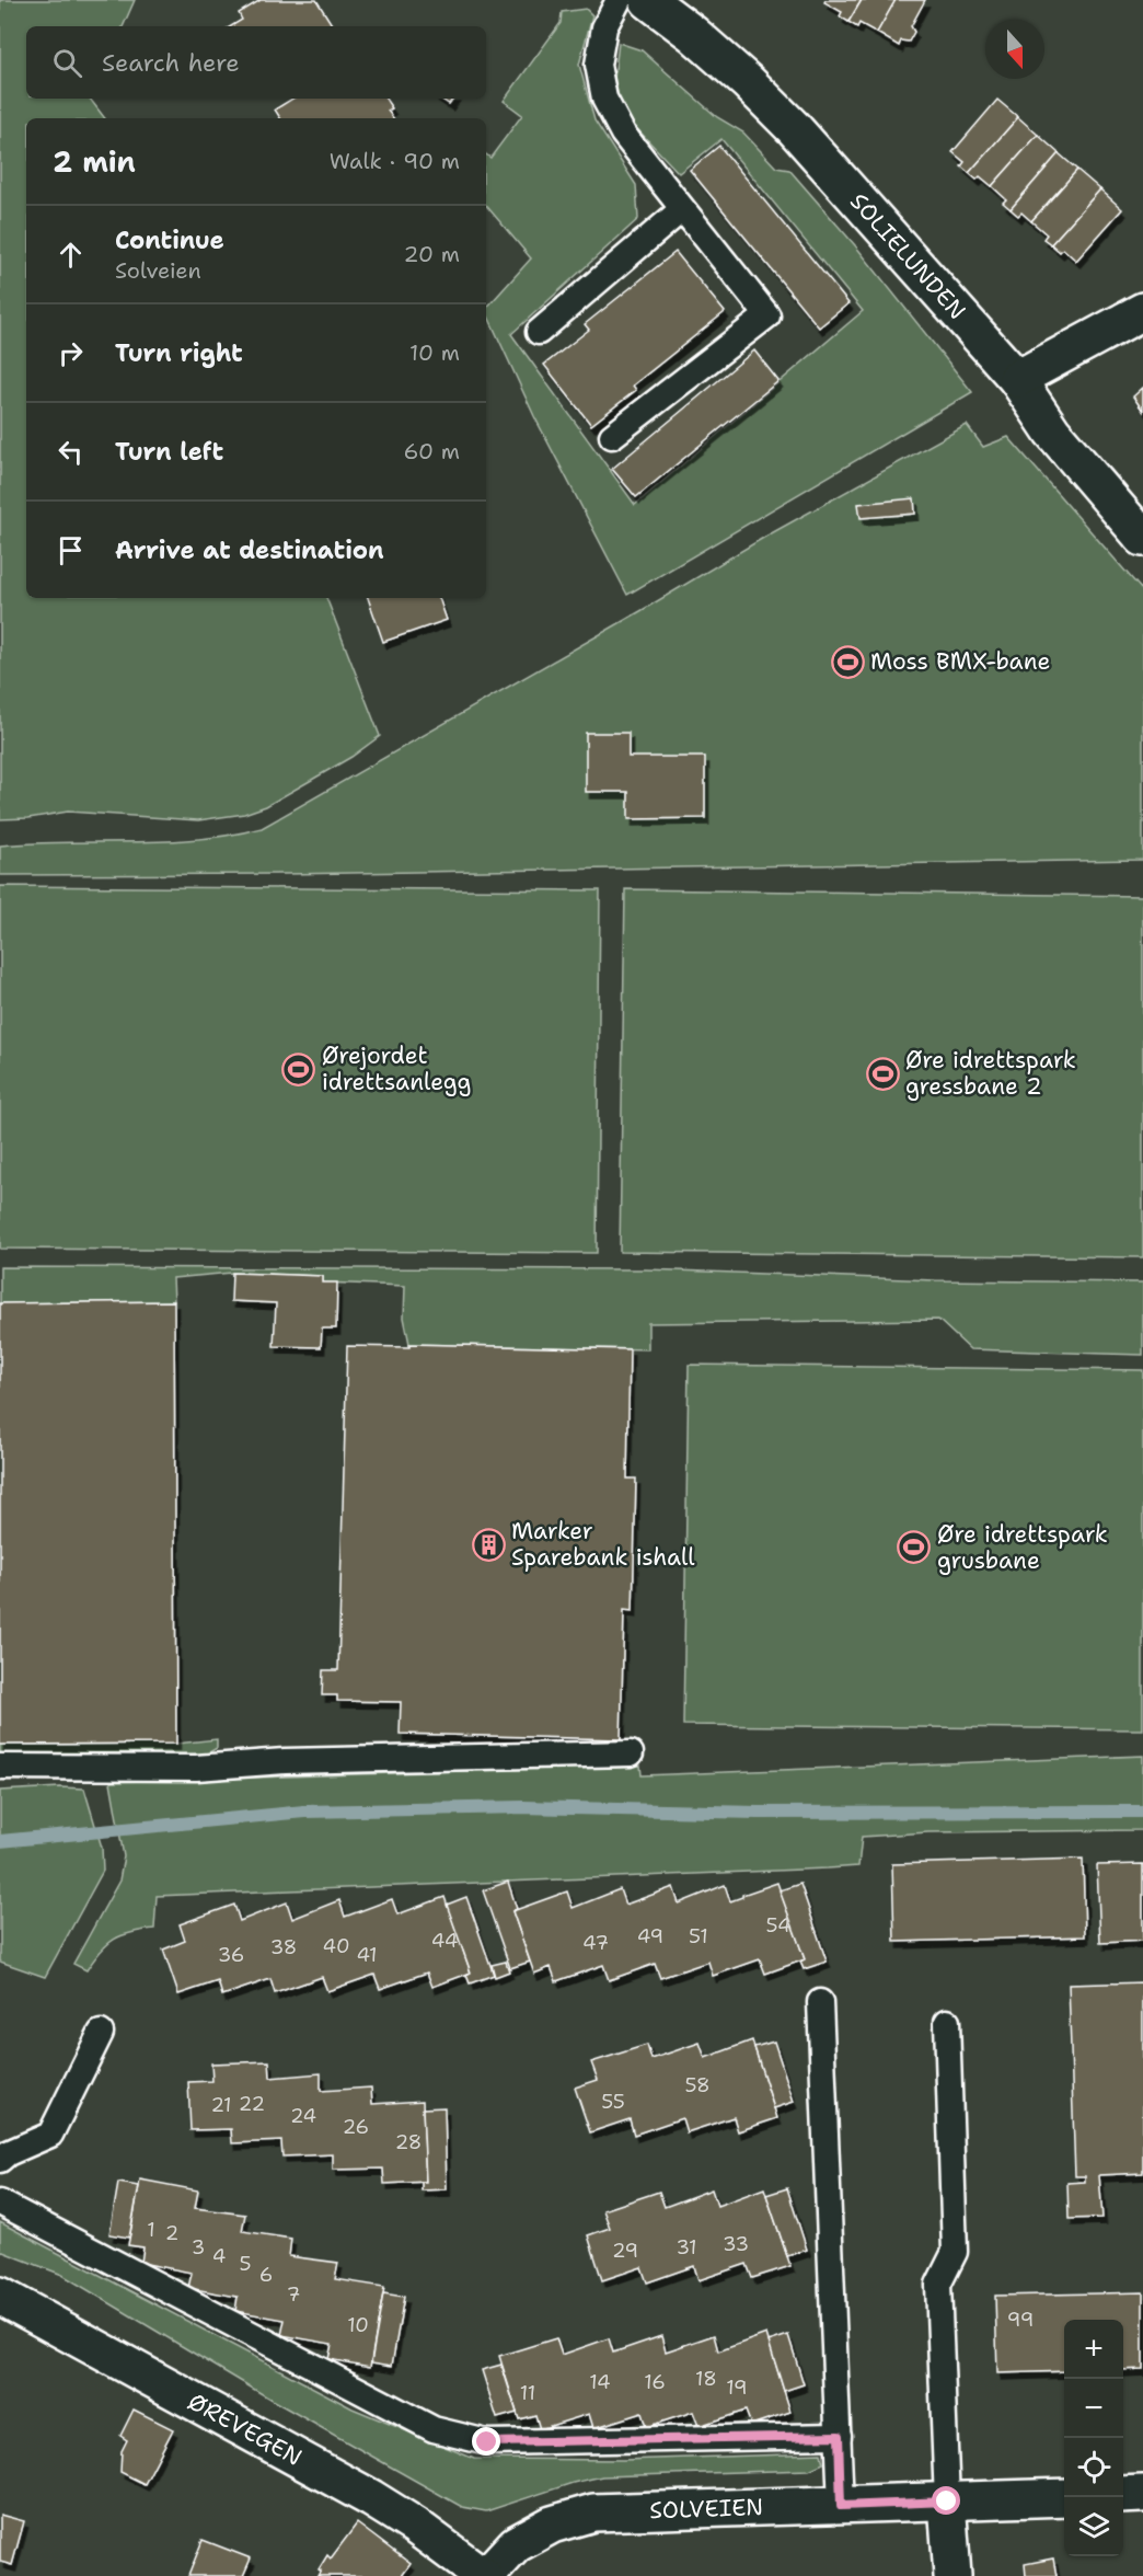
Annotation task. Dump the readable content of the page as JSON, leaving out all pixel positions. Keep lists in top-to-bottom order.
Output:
{
  "streets": {
    "street": ["SOLIELUNDEN", "ØREVEGEN", "SOLVEIEN"]
  },
  "crossings": [
    ["ØREVEGEN", "SOLVEIEN"]
  ],
  "places": {
    "sports": [
      "Moss BMX-bane",
      "Ørejordet idrettsanlegg",
      "Øre idrettspark gressbane 2",
      "Øre idrettspark grusbane"
    ],
    "building": ["Marker Sparebank ishall"]
  },
  "house_numbers": [
    "54",
    "49",
    "51",
    "44",
    "47",
    "40",
    "38",
    "36",
    "41",
    "58",
    "55",
    "22",
    "21",
    "24",
    "26",
    "28",
    "1",
    "2",
    "33",
    "3",
    "31",
    "29",
    "4",
    "5",
    "6",
    "7",
    "99",
    "10",
    "18",
    "14",
    "16",
    "19",
    "11"
  ],
  "north": "bottom",
  "page": {
    "search": "Search here",
    "heading": ["2 min", "Walk · 90 m"],
    "list": [
      ["Continue", "Solveien", "20 m"],
      ["Turn right", "10 m"],
      ["Turn left", "60 m"],
      "Arrive at destination"
    ],
    "map_buttons": ["+", "−"]
  }
}
